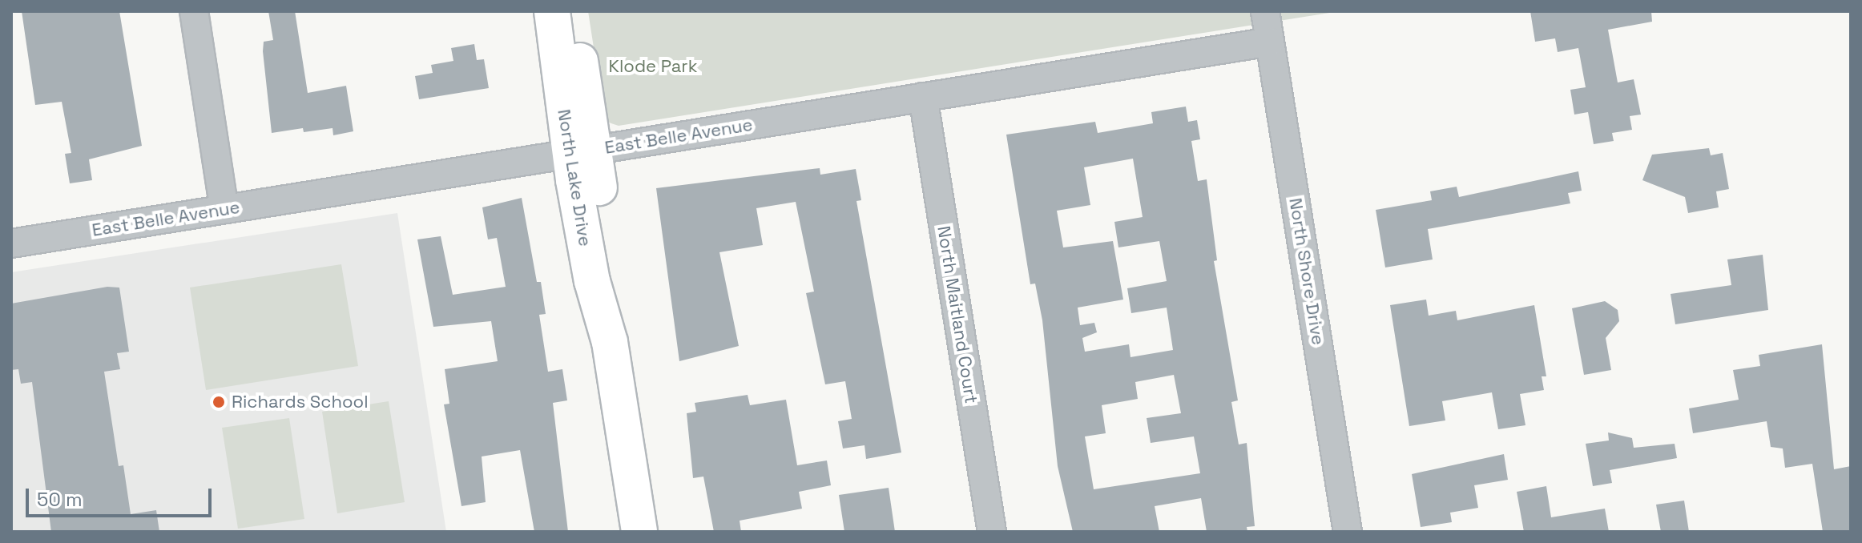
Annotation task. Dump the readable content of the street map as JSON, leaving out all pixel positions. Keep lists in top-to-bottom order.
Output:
{
  "streets": {
    "main road": ["North Lake Drive"],
    "street": ["East Belle Avenue", "North Shore Drive", "North Maitland Court"]
  },
  "crossings": [
    ["East Belle Avenue", "North Lake Drive"],
    ["East Belle Avenue", "North Shore Drive"],
    ["East Belle Avenue", "North Maitland Court"]
  ],
  "parks": ["Klode Park"],
  "places": ["Richards School"],
  "scale_bar": "50 m"
}
